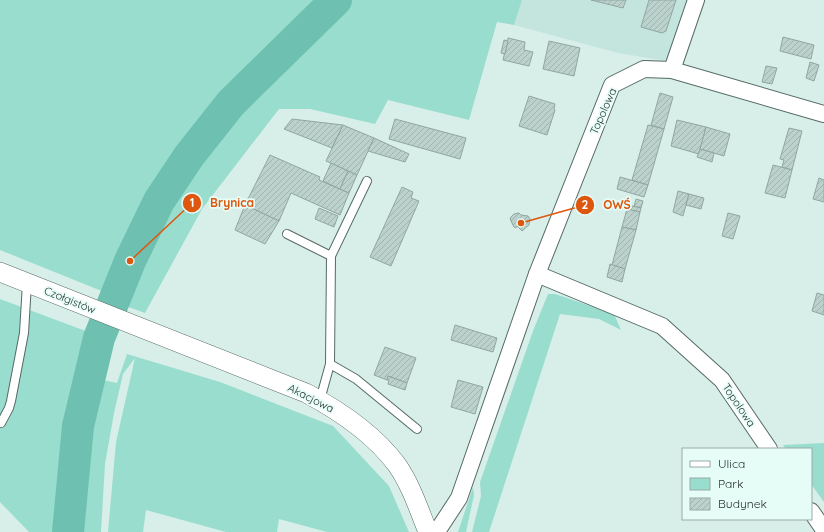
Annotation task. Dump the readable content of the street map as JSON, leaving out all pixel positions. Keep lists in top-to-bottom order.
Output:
{
  "streets": {
    "street": ["Topolowa", "Czołgistów", "Akacjowa"]
  },
  "crossings": [
    ["Czołgistów", "Akacjowa"]
  ],
  "places": ["OWŚ", "Brynica"],
  "legend": ["Ulica", "Park", "Budynek"]
}
